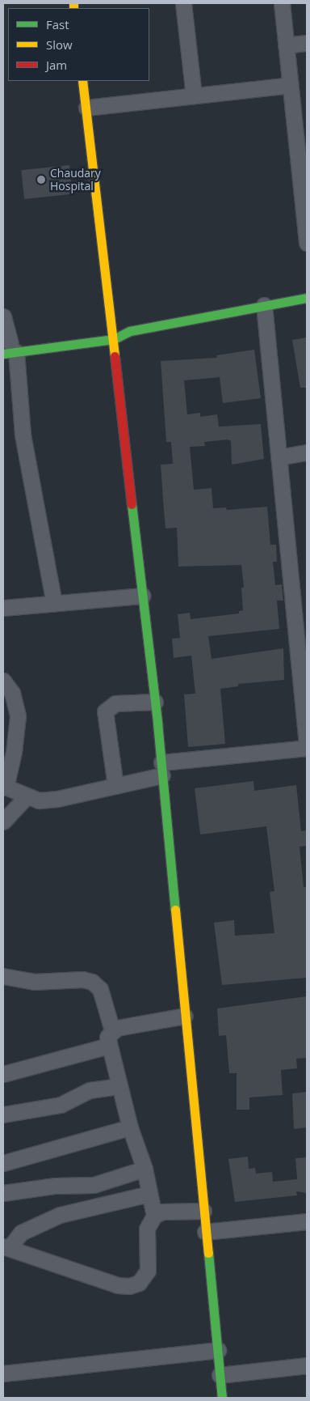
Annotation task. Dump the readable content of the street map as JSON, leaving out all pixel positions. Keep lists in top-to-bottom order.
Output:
{
  "places": ["Chaudary Hospital"],
  "legend": ["Fast", "Slow", "Jam"]
}
